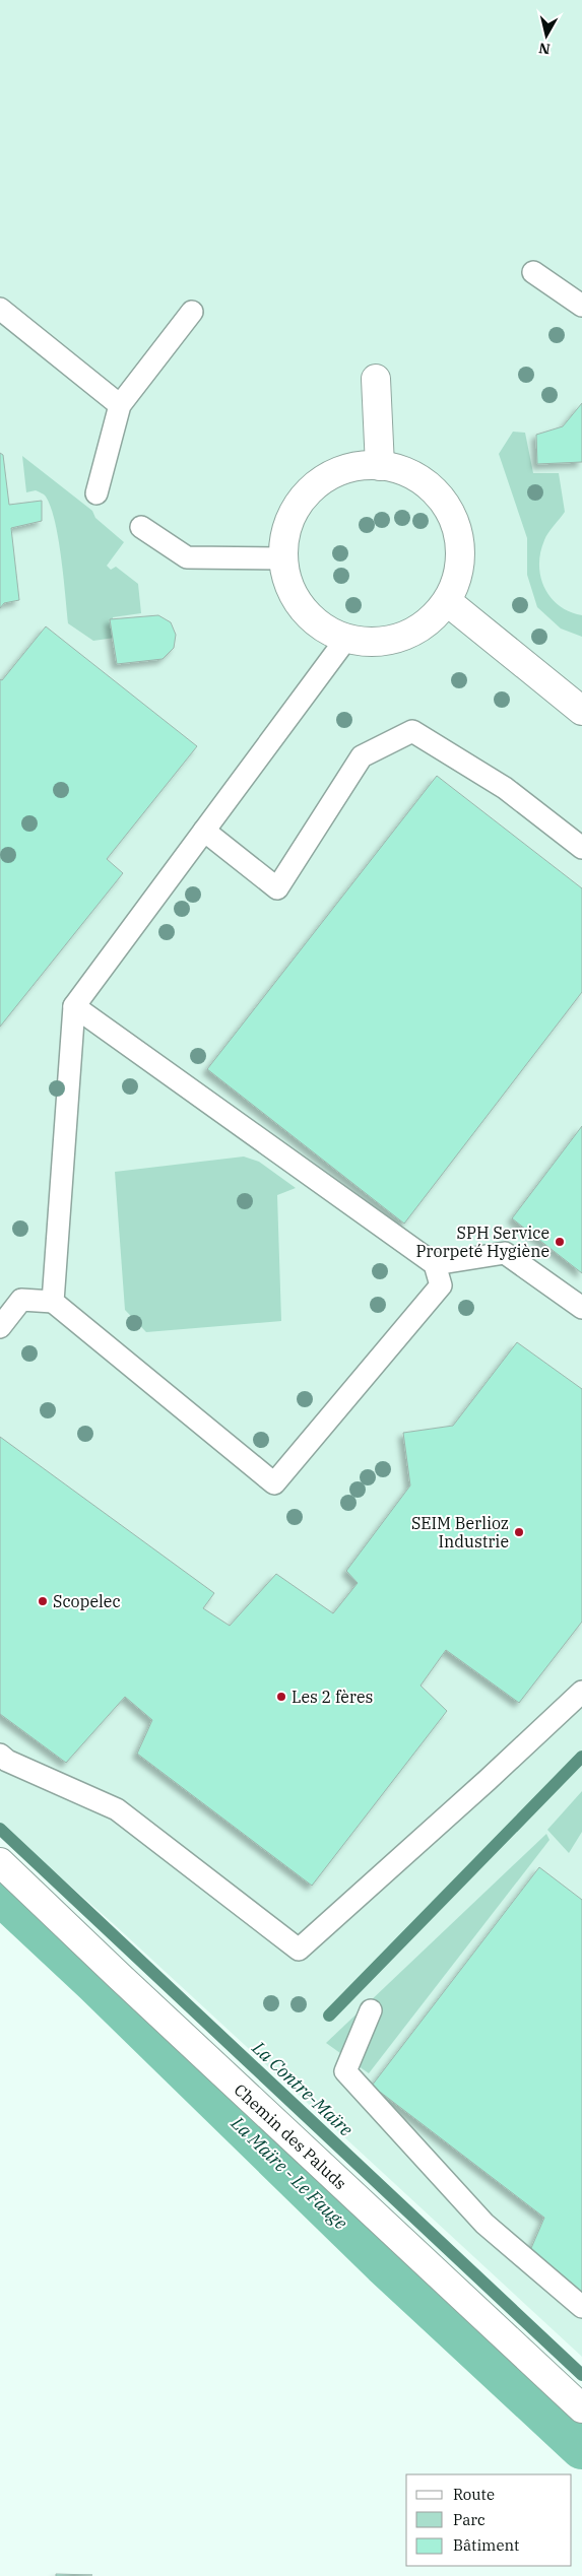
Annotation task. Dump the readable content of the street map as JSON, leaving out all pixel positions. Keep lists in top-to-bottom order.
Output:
{
  "streets": {
    "street": ["Chemin des Paluds"]
  },
  "water": ["La Contre-Maïre", "La Maïre - Le Fauge"],
  "places": [
    "SPH Service Prorpeté Hygiène",
    "SEIM Berlioz Industrie",
    "Scopelec",
    "Les 2 fères"
  ],
  "legend": ["Route", "Parc", "Bâtiment"],
  "north": "bottom"
}
